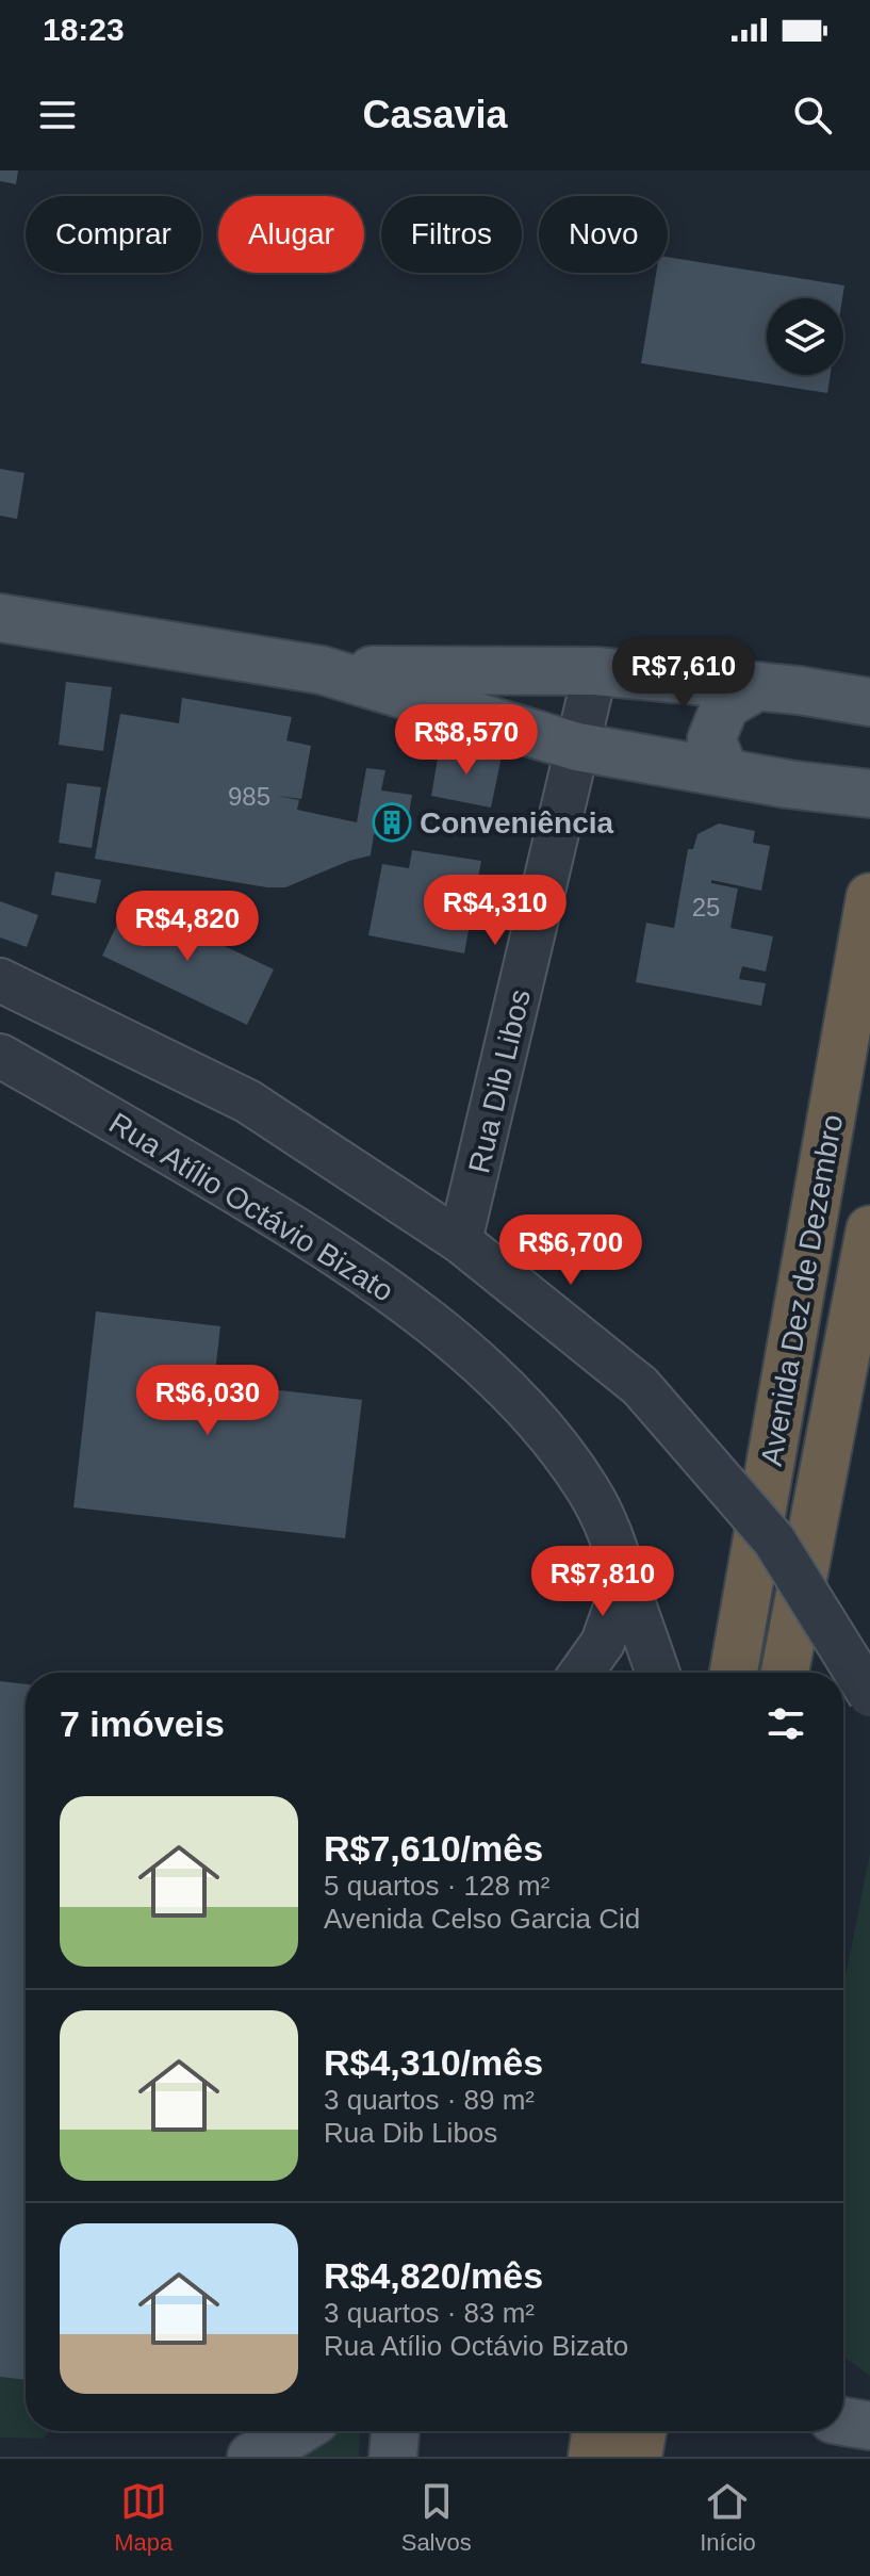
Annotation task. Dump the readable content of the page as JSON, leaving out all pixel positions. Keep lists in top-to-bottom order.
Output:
{
  "streets": {
    "highway": ["Avenida Dez de Dezembro"],
    "street": ["Rua Dib Libos", "Rua Atílio Octávio Bizato"]
  },
  "places": {
    "building": ["Conveniência"]
  },
  "house_numbers": ["985", "25"],
  "page": {
    "status": "18:23",
    "header": "Casavia",
    "chip": [
      "Comprar",
      "Alugar",
      "Filtros",
      "Novo"
    ],
    "price": [
      "R$7,610",
      "R$8,570",
      "R$4,310",
      "R$4,820",
      "R$6,700",
      "R$6,030",
      "R$7,810"
    ],
    "heading": "7 imóveis",
    "list": [
      {
        "name": "R$7,610/mês",
        "note": "5 quartos · 128 m² · Avenida Celso Garcia Cid"
      },
      {
        "name": "R$4,310/mês",
        "note": "3 quartos · 89 m² · Rua Dib Libos"
      },
      {
        "name": "R$4,820/mês",
        "note": "3 quartos · 83 m² · Rua Atílio Octávio Bizato"
      }
    ],
    "tabs": ["Mapa", "Salvos", "Início"]
  }
}
